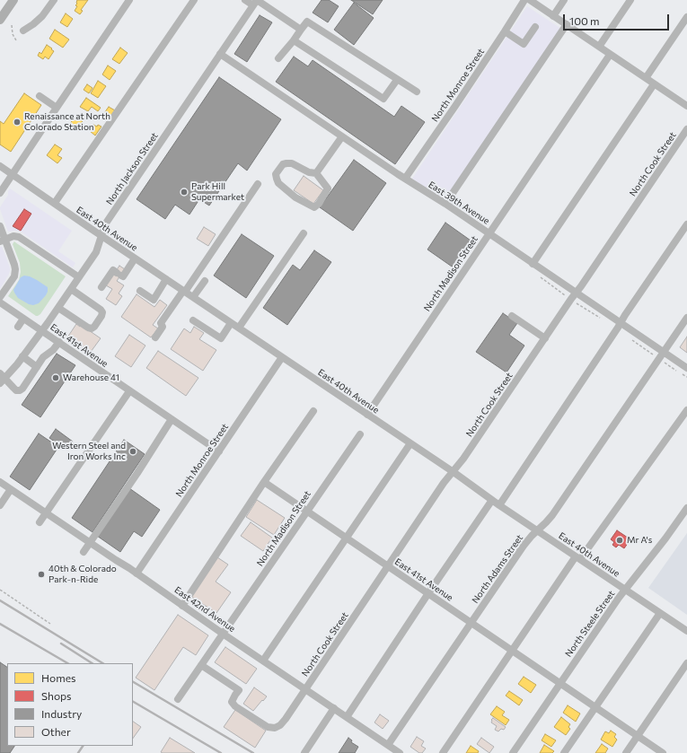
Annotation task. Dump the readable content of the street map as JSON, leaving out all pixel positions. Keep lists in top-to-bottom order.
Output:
{
  "streets": {
    "street": [
      "North Monroe Street",
      "North Cook Street",
      "North Jackson Street",
      "East 39th Avenue",
      "East 40th Avenue",
      "North Madison Street",
      "East 41st Avenue",
      "North Adams Street",
      "East 42nd Avenue",
      "North Steele Street"
    ]
  },
  "crossings": [
    ["North Monroe Street", "East 39th Avenue"],
    ["North Monroe Street", "East 40th Avenue"],
    ["North Monroe Street", "East 41st Avenue"],
    ["North Monroe Street", "East 42nd Avenue"],
    ["North Cook Street", "East 39th Avenue"],
    ["North Cook Street", "East 40th Avenue"],
    ["North Cook Street", "North Madison Street"],
    ["North Cook Street", "East 41st Avenue"],
    ["North Cook Street", "East 42nd Avenue"],
    ["North Jackson Street", "East 39th Avenue"],
    ["North Jackson Street", "East 40th Avenue"],
    ["North Jackson Street", "East 41st Avenue"],
    ["East 39th Avenue", "North Madison Street"],
    ["East 39th Avenue", "North Adams Street"],
    ["East 40th Avenue", "North Madison Street"],
    ["East 40th Avenue", "North Adams Street"],
    ["East 40th Avenue", "North Steele Street"],
    ["North Madison Street", "East 41st Avenue"],
    ["North Madison Street", "East 42nd Avenue"],
    ["East 41st Avenue", "North Adams Street"],
    ["East 41st Avenue", "North Steele Street"],
    ["North Adams Street", "East 42nd Avenue"]
  ],
  "places": [
    "Renaissance at North Colorado Station",
    "Park Hill Supermarket",
    "Warehouse 41",
    "Western Steel and Iron Works Inc",
    "Mr A's",
    "40th & Colorado Park-n-Ride"
  ],
  "legend": [
    "Homes",
    "Shops",
    "Industry",
    "Other"
  ],
  "scale_bar": "100 m"
}
